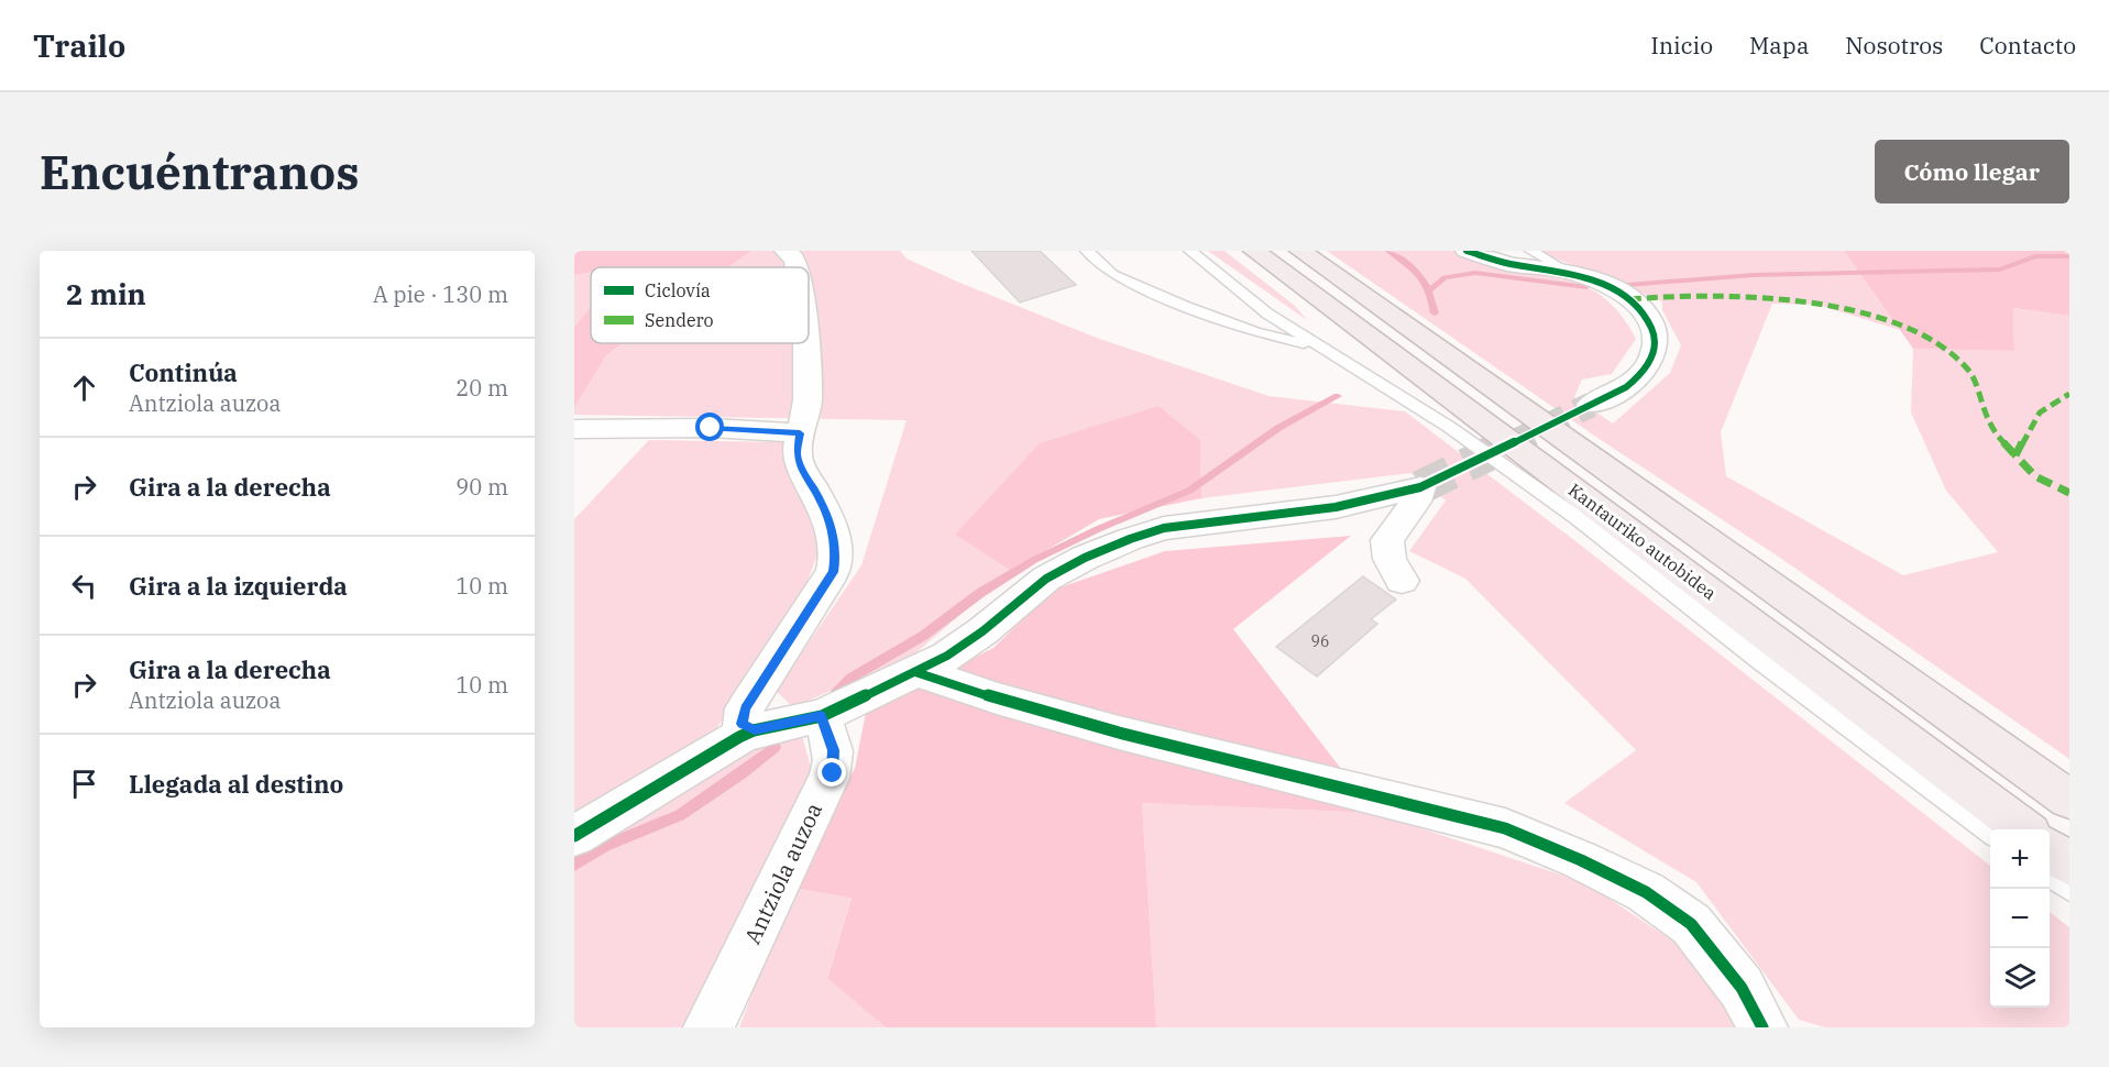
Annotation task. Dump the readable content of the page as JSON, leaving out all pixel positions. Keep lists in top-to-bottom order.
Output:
{
  "streets": {
    "highway": ["Kantauriko autobidea"],
    "street": ["Antziola auzoa"]
  },
  "house_numbers": ["96"],
  "legend": ["Ciclovía", "Sendero"],
  "page": {
    "header": "Trailo",
    "nav": [
      "Inicio",
      "Mapa",
      "Nosotros",
      "Contacto"
    ],
    "buttons": "Cómo llegar",
    "title": "Encuéntranos",
    "heading": ["2 min", "A pie · 130 m"],
    "list": [
      ["Continúa", "Antziola auzoa", "20 m"],
      ["Gira a la derecha", "90 m"],
      ["Gira a la izquierda", "10 m"],
      ["Gira a la derecha", "Antziola auzoa", "10 m"],
      "Llegada al destino"
    ],
    "map_buttons": ["+", "−"]
  }
}
